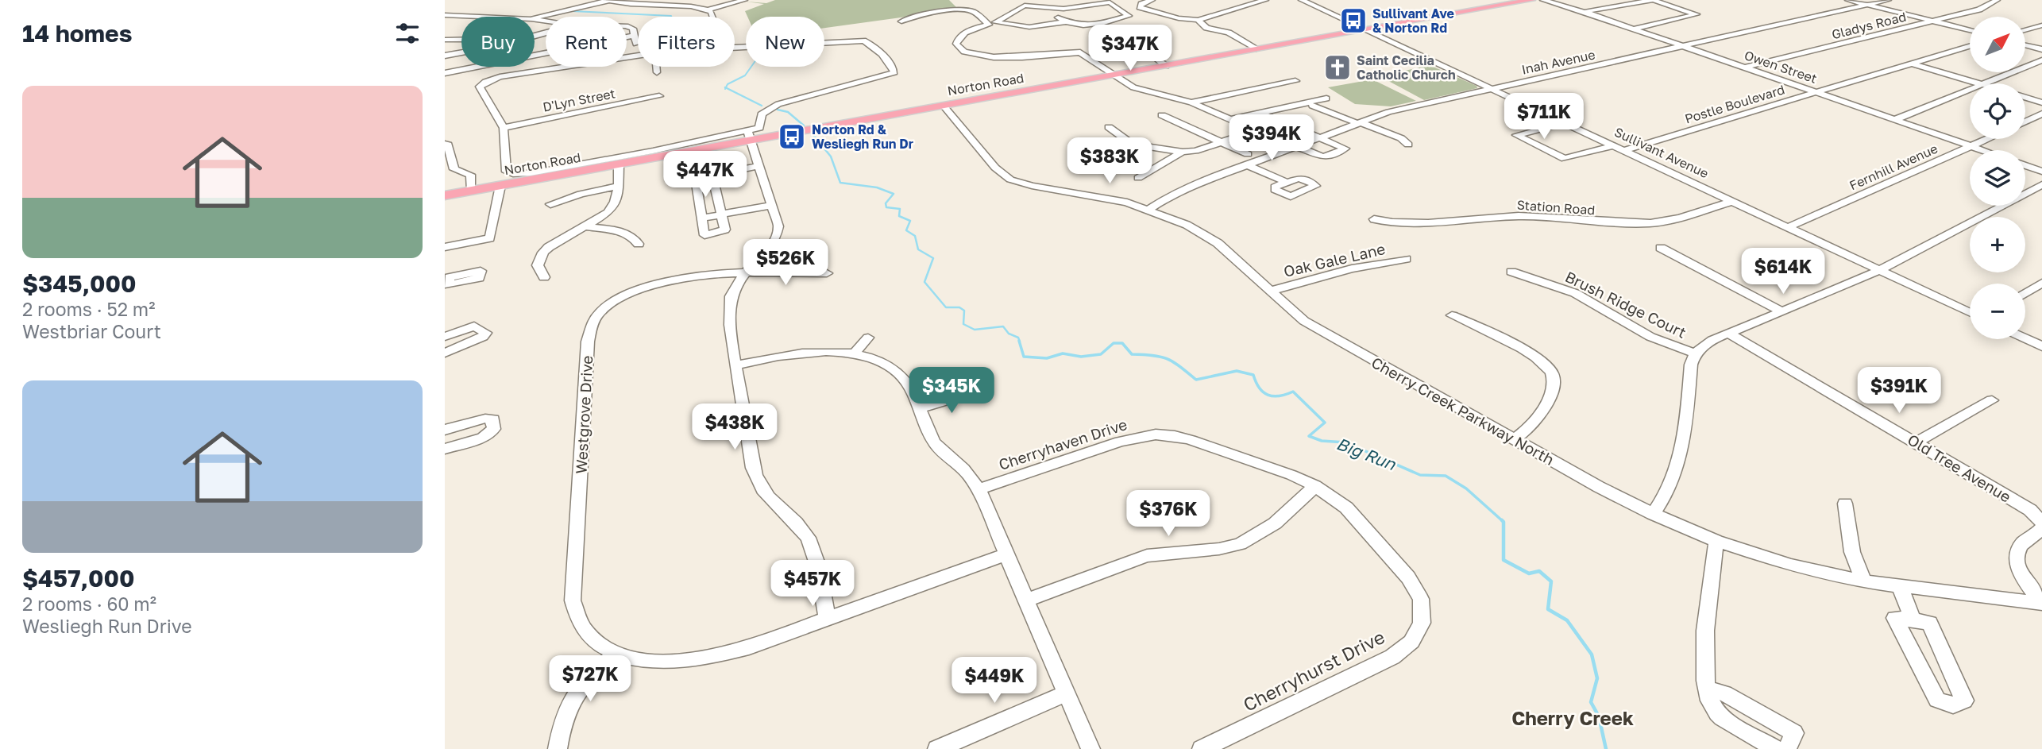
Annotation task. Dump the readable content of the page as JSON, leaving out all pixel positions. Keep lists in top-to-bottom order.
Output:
{
  "streets": {
    "main road": ["Norton Road"],
    "street": [
      "Gladys Road",
      "Inah Avenue",
      "Owen Street",
      "D'Lyn Street",
      "Postle Boulevard",
      "Sullivant Avenue",
      "Fernhill Avenue",
      "Station Road",
      "Oak Gale Lane",
      "Brush Ridge Court",
      "Cherry Creek Parkway North",
      "Westgrove Drive",
      "Cherryhaven Drive",
      "Old Tree Avenue",
      "Cherryhurst Drive"
    ]
  },
  "crossings": [
    ["Gladys Road", "Owen Street"],
    ["Inah Avenue", "Owen Street"],
    ["Inah Avenue", "Sullivant Avenue"],
    ["Inah Avenue", "Cherry Creek Parkway North"],
    ["Owen Street", "Postle Boulevard"],
    ["Owen Street", "Fernhill Avenue"],
    ["Norton Road", "Sullivant Avenue"],
    ["Norton Road", "Cherry Creek Parkway North"],
    ["Postle Boulevard", "Sullivant Avenue"],
    ["Sullivant Avenue", "Fernhill Avenue"],
    ["Sullivant Avenue", "Station Road"],
    ["Oak Gale Lane", "Cherry Creek Parkway North"],
    ["Cherryhaven Drive", "Cherryhurst Drive"]
  ],
  "districts": ["Cherry Creek"],
  "water": ["Big Run"],
  "places": {
    "bus stop": ["Sullivant Ave & Norton Rd", "Norton Rd & Wesliegh Run Dr"],
    "church": ["Saint Cecilia Catholic Church"]
  },
  "north": "top right",
  "page": {
    "heading": "14 homes",
    "map_buttons": ["+", "−"],
    "chip": [
      "Buy",
      "Rent",
      "Filters",
      "New"
    ],
    "price": [
      "$347K",
      "$711K",
      "$394K",
      "$383K",
      "$447K",
      "$526K",
      "$614K",
      "$345K",
      "$391K",
      "$438K",
      "$376K",
      "$457K",
      "$727K",
      "$449K"
    ],
    "list": [
      {
        "name": "$345,000",
        "note": "2 rooms · 52 m² · Westbriar Court"
      },
      {
        "name": "$457,000",
        "note": "2 rooms · 60 m² · Wesliegh Run Drive"
      }
    ]
  }
}
